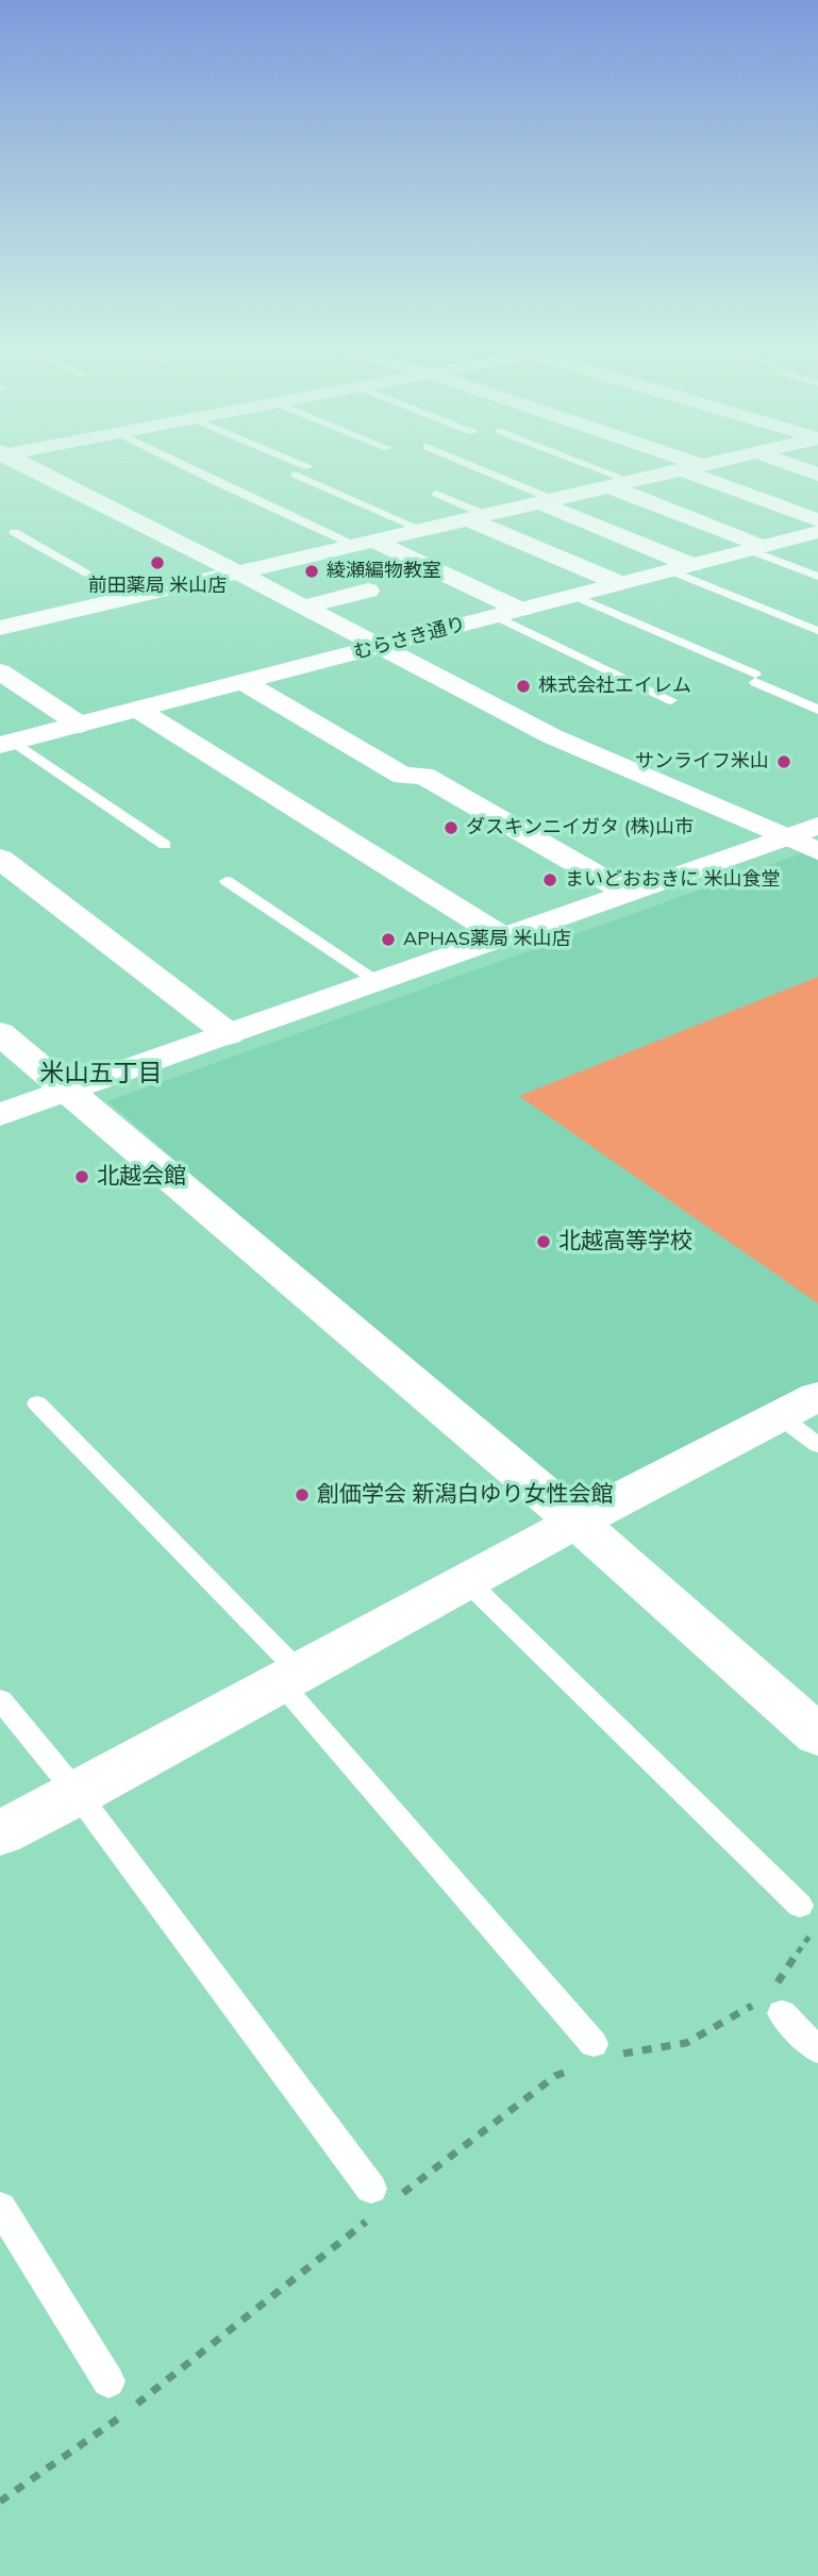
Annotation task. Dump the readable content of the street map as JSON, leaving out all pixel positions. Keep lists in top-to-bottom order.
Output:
{
  "streets": {
    "street": ["むらさき通り"]
  },
  "districts": ["米山五丁目"],
  "places": [
    "前田薬局 米山店",
    "綾瀬編物教室",
    "株式会社エイレム",
    "サンライフ米山",
    "ダスキンニイガタ (株)山市",
    "まいどおおきに 米山食堂",
    "APHAS薬局 米山店",
    "北越会館",
    "北越高等学校",
    "創価学会 新潟白ゆり女性会館"
  ]
}
